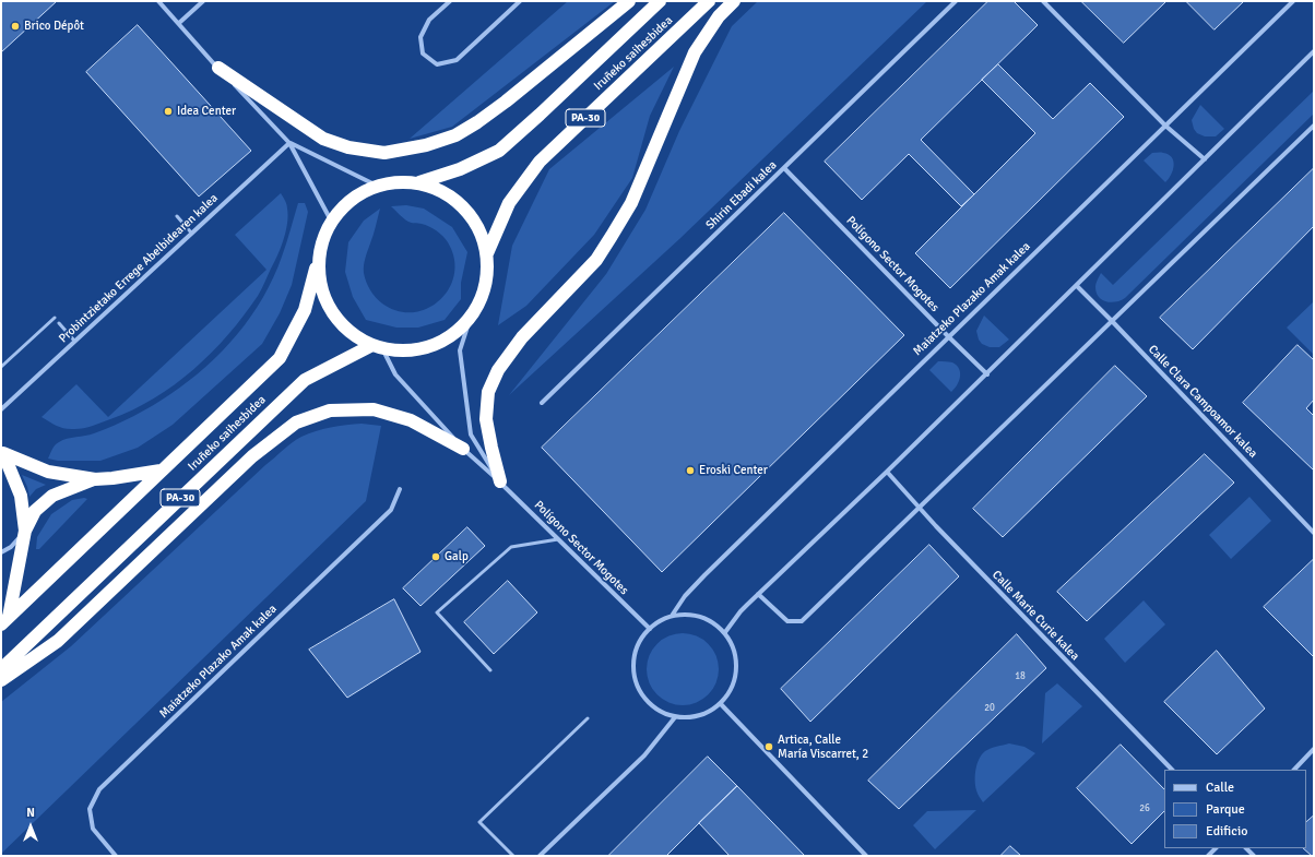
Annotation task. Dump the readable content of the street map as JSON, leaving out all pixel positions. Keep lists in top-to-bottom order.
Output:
{
  "streets": {
    "highway": ["Iruñeko saihesbidea", "PA-30"],
    "street": [
      "Shirin Ebadi kalea",
      "Polígono Sector Mogotes",
      "Probintzietako Errege Abelbidearen kalea",
      "Maiatzeko Plazako Amak kalea",
      "Calle Clara Campoamor kalea",
      "Calle Marie Curie kalea"
    ]
  },
  "crossings": [
    ["Iruñeko saihesbidea", "PA-30"],
    ["Iruñeko saihesbidea", "Polígono Sector Mogotes"],
    ["PA-30", "Polígono Sector Mogotes"],
    ["Shirin Ebadi kalea", "Polígono Sector Mogotes"],
    ["Polígono Sector Mogotes", "Maiatzeko Plazako Amak kalea"]
  ],
  "places": [
    "Brico Dépôt",
    "Idea Center",
    "Eroski Center",
    "Galp",
    "Artica, Calle María Viscarret, 2"
  ],
  "house_numbers": ["18", "20", "26"],
  "legend": ["Calle", "Parque", "Edificio"],
  "north": "top"
}
